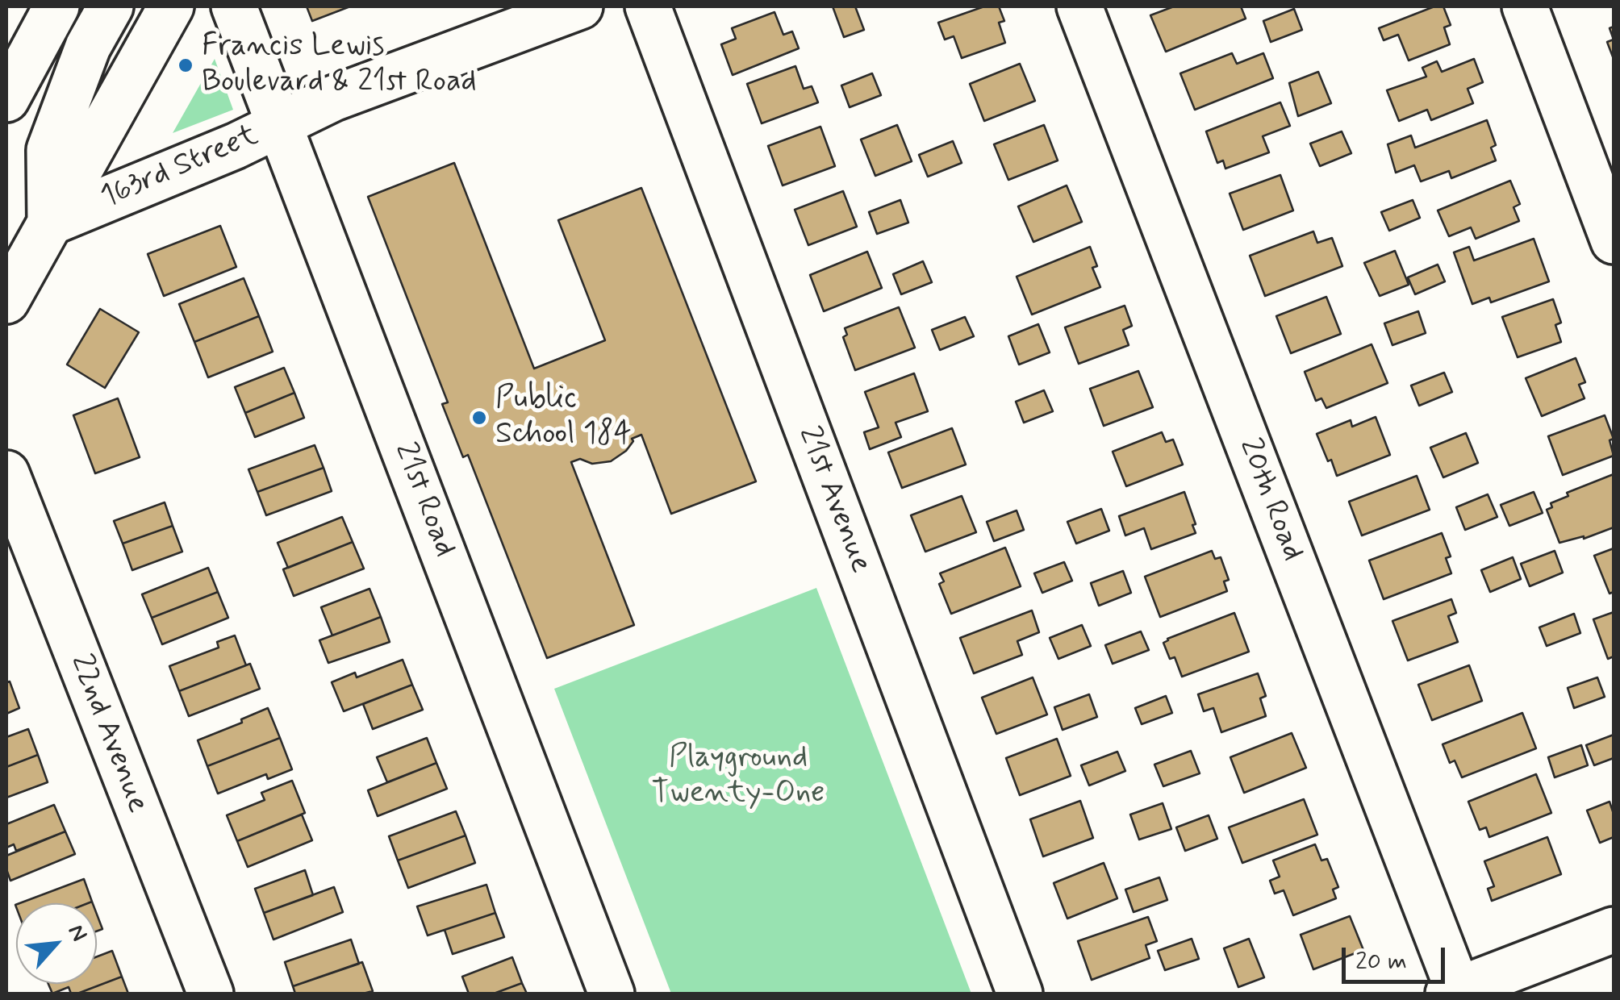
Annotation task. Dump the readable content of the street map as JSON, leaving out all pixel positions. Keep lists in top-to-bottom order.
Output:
{
  "streets": {
    "street": [
      "163rd Street",
      "21st Road",
      "21st Avenue",
      "20th Road",
      "22nd Avenue"
    ]
  },
  "crossings": [
    ["163rd Street", "21st Road"]
  ],
  "parks": ["Playground Twenty-One"],
  "places": ["Francis Lewis Boulevard & 21st Road", "Public School 184"],
  "scale_bar": "20 m",
  "north": "top right"
}
